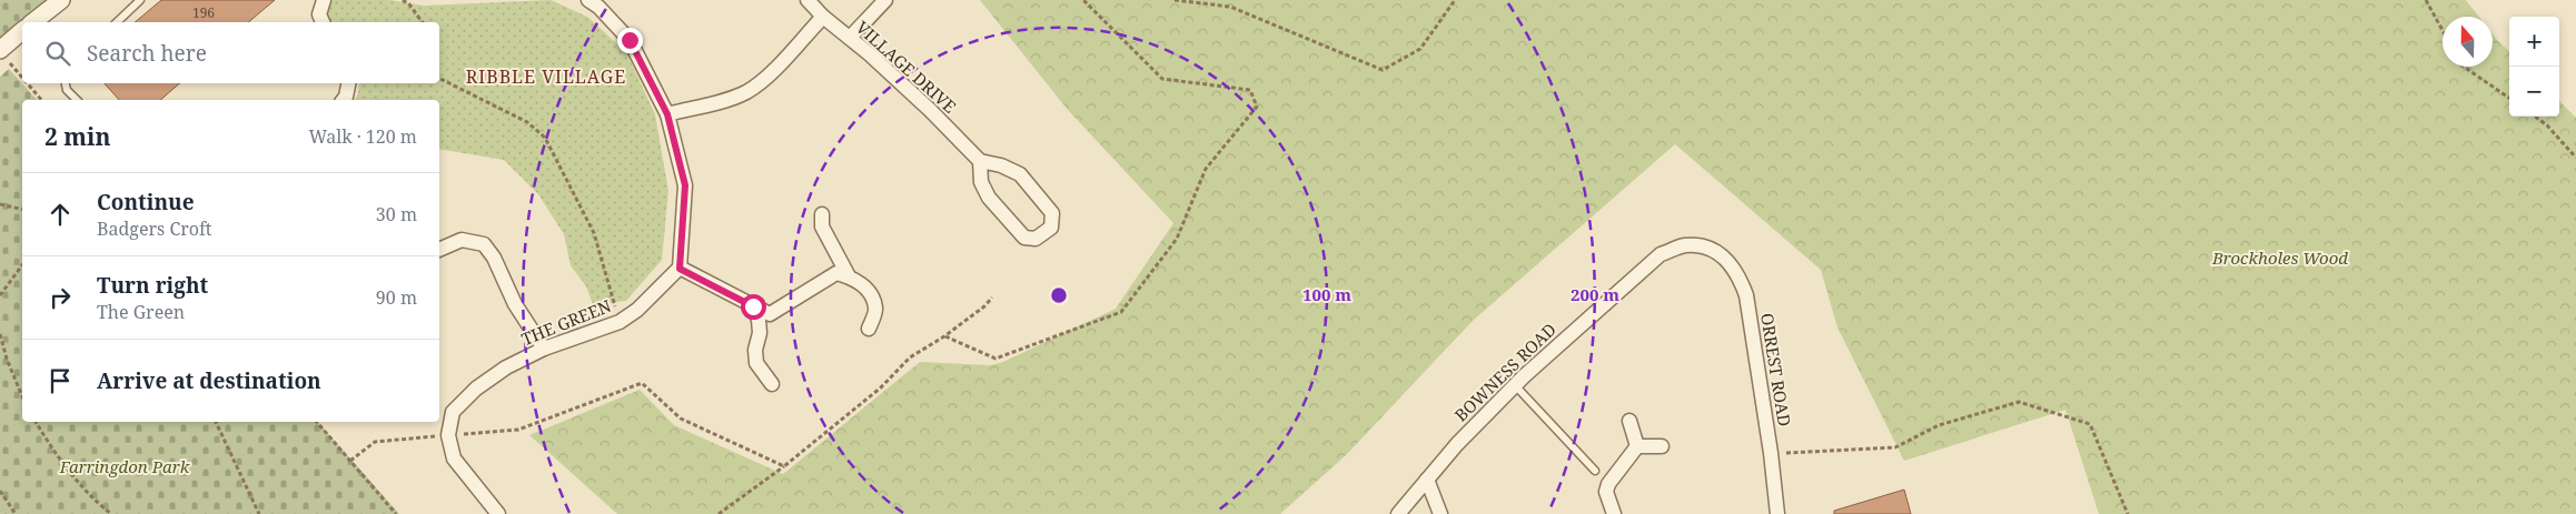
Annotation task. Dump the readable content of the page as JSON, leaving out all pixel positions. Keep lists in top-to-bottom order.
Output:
{
  "streets": {
    "street": [
      "VILLAGE DRIVE",
      "THE GREEN",
      "ORREST ROAD",
      "BOWNESS ROAD"
    ]
  },
  "crossings": [
    ["ORREST ROAD", "BOWNESS ROAD"]
  ],
  "districts": ["RIBBLE VILLAGE"],
  "parks": ["Brockholes Wood", "Farringdon Park"],
  "house_numbers": ["196"],
  "north": "top",
  "page": {
    "map_buttons": ["+", "−"],
    "search": "Search here",
    "heading": ["2 min", "Walk · 120 m"],
    "list": [
      ["Continue", "Badgers Croft", "30 m"],
      ["Turn right", "The Green", "90 m"],
      "Arrive at destination"
    ]
  },
  "rings": ["100 m", "200 m"]
}
